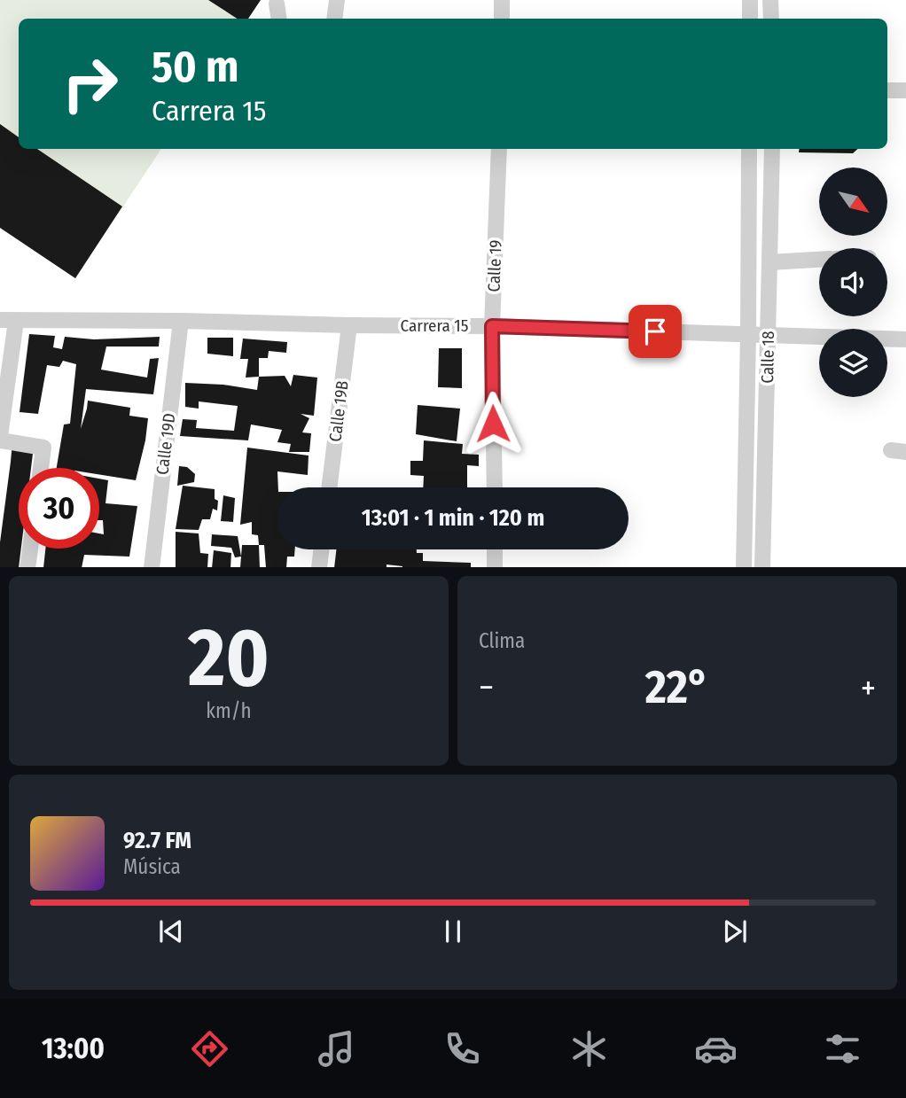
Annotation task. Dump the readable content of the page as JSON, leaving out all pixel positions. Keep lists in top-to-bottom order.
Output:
{
  "streets": {
    "street": [
      "Calle 19",
      "Carrera 15",
      "Calle 18",
      "Calle 19B",
      "Calle 19D"
    ]
  },
  "crossings": [
    ["Calle 19", "Carrera 15"],
    ["Carrera 15", "Calle 18"],
    ["Carrera 15", "Calle 19B"],
    ["Carrera 15", "Calle 19D"]
  ],
  "north": "bottom right",
  "page": {
    "turn": ["50 m", "Carrera 15"],
    "limit": "30",
    "trip": "13:01 · 1 min · 120 m",
    "tile": [
      ["20", "km/h"],
      "Clima"
    ],
    "heat": ["−", "22°", "+"],
    "song": ["92.7 FM", "Música"],
    "tabs": "13:00"
  }
}
